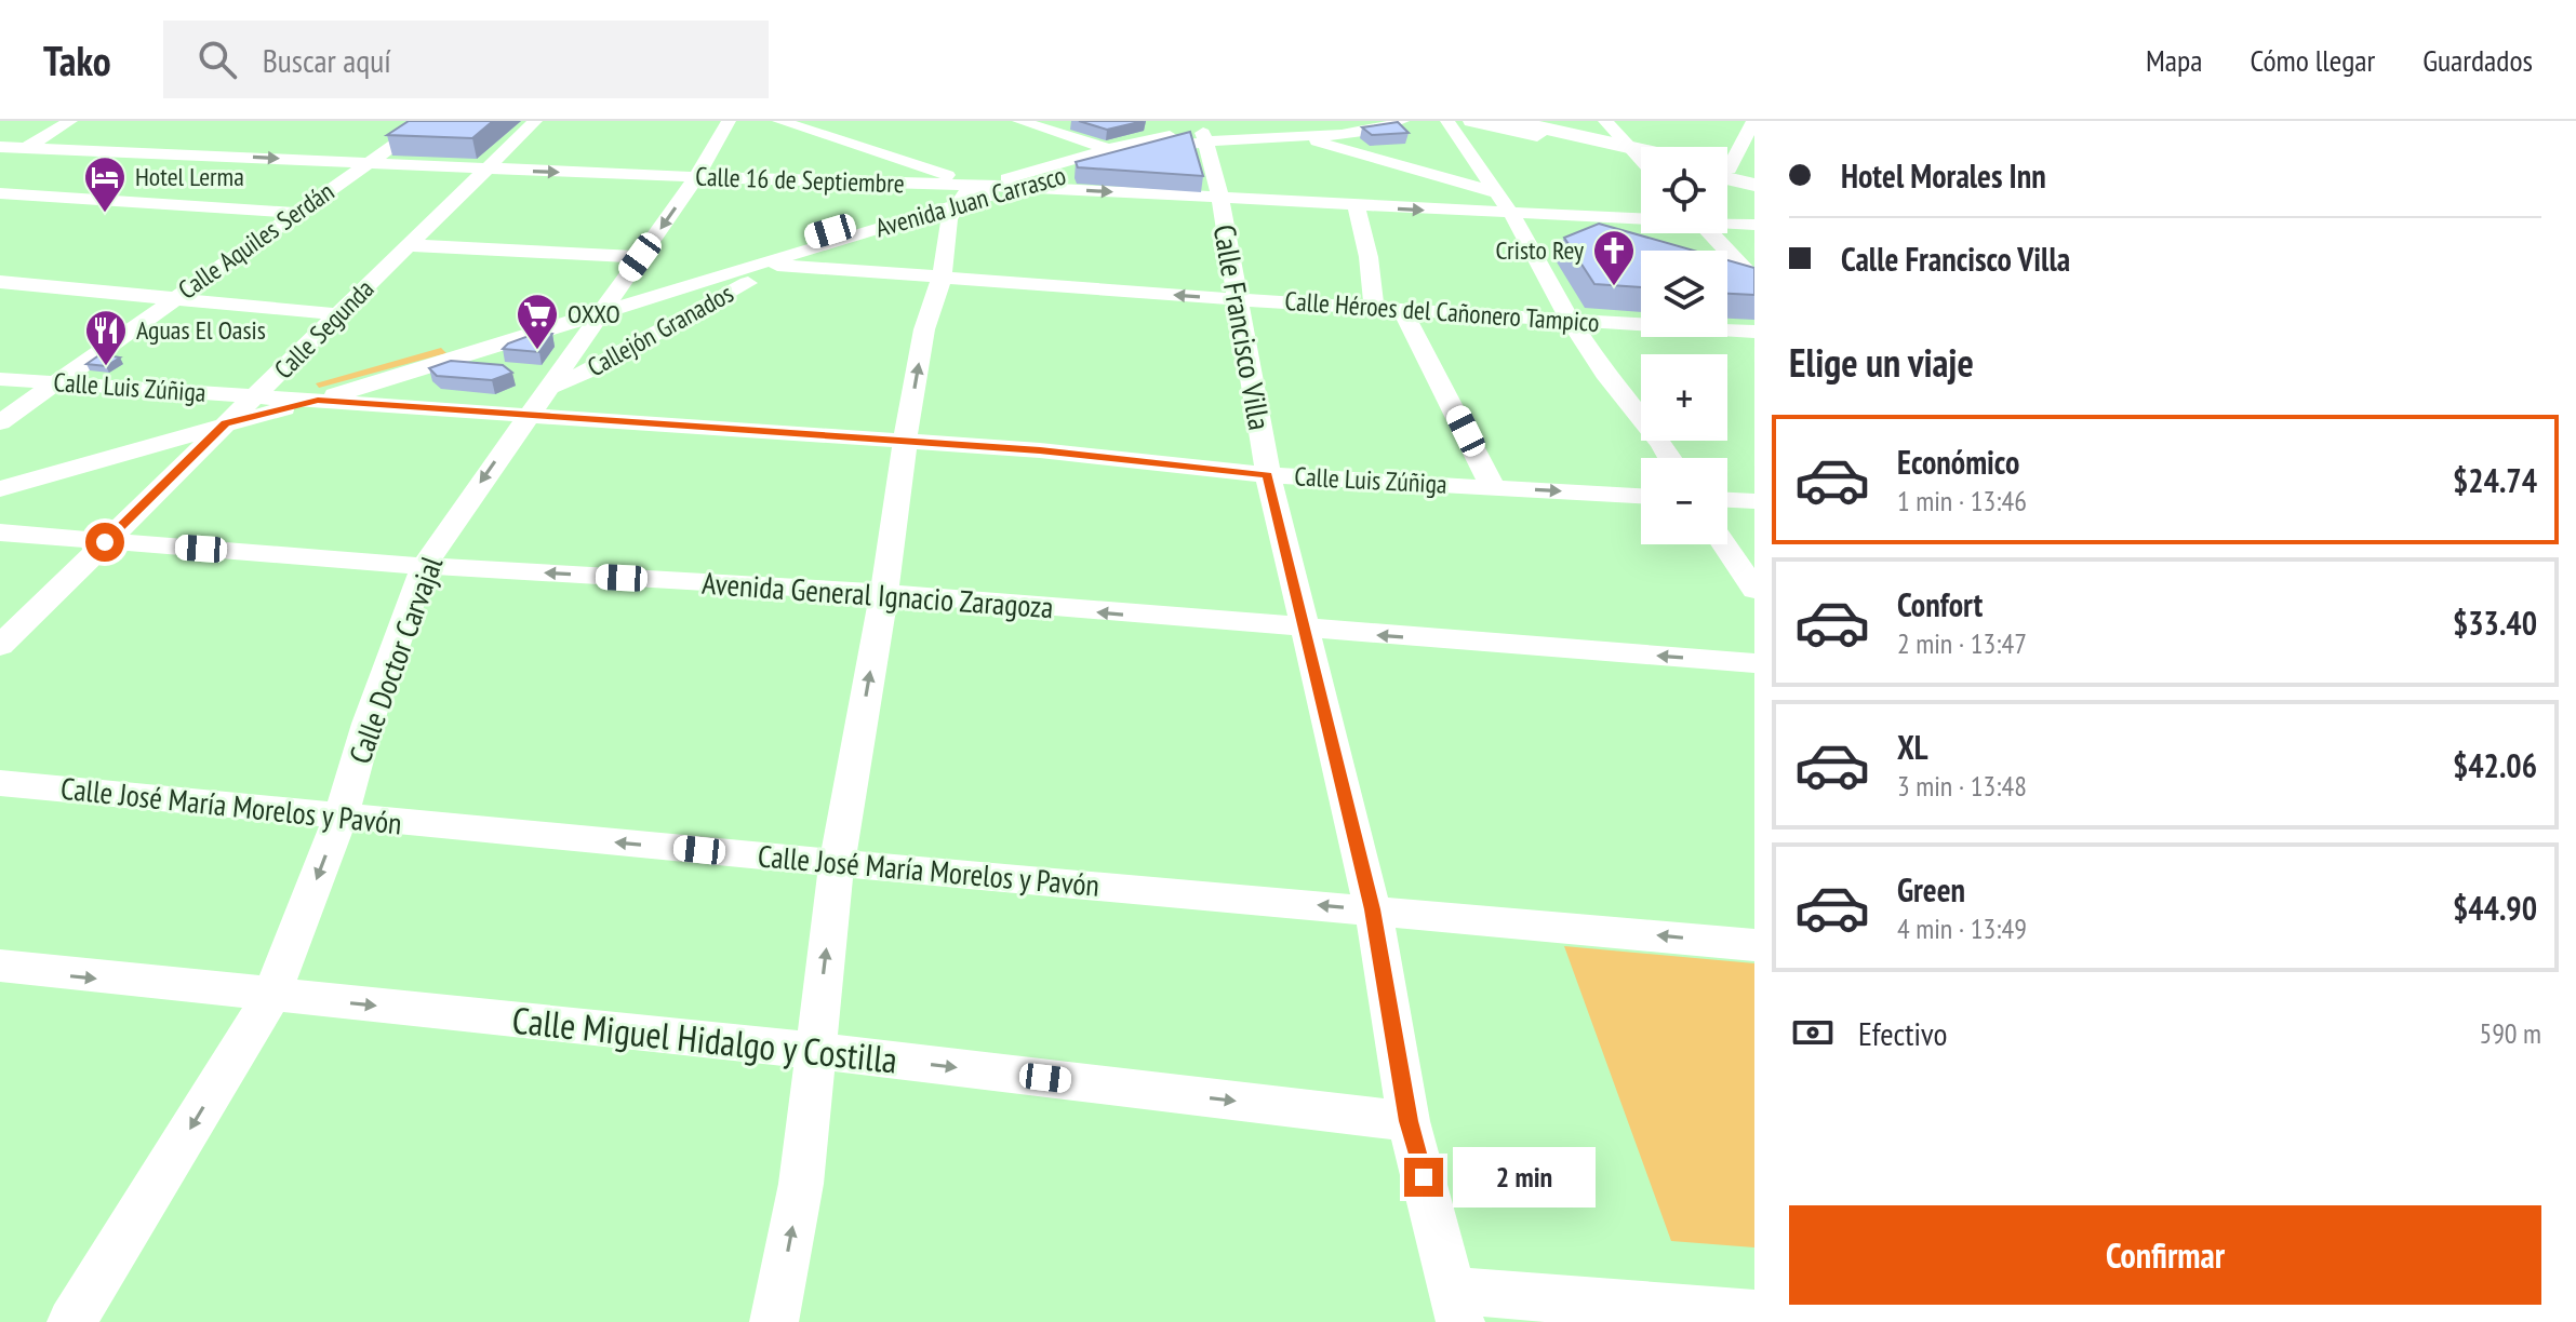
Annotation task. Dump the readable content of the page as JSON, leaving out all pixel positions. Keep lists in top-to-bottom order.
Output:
{
  "streets": {
    "street": [
      "Calle 16 de Septiembre",
      "Avenida Juan Carrasco",
      "Calle Aquiles Serdán",
      "Calle Héroes del Cañonero Tampico",
      "Calle Francisco Villa",
      "Calle Segunda",
      "Callejón Granados",
      "Calle Luis Zúñiga",
      "Avenida General Ignacio Zaragoza",
      "Calle Doctor Carvajal",
      "Calle José María Morelos y Pavón",
      "Calle Miguel Hidalgo y Costilla"
    ]
  },
  "crossings": [
    ["Calle 16 de Septiembre", "Avenida Juan Carrasco"],
    ["Calle 16 de Septiembre", "Calle Aquiles Serdán"],
    ["Calle 16 de Septiembre", "Calle Segunda"],
    ["Calle 16 de Septiembre", "Calle Doctor Carvajal"],
    ["Avenida Juan Carrasco", "Calle Héroes del Cañonero Tampico"],
    ["Avenida Juan Carrasco", "Calle Francisco Villa"],
    ["Avenida Juan Carrasco", "Calle Segunda"],
    ["Avenida Juan Carrasco", "Callejón Granados"],
    ["Avenida Juan Carrasco", "Calle Luis Zúñiga"],
    ["Avenida Juan Carrasco", "Calle Doctor Carvajal"],
    ["Calle Aquiles Serdán", "Calle Luis Zúñiga"],
    ["Calle Héroes del Cañonero Tampico", "Calle Francisco Villa"],
    ["Calle Héroes del Cañonero Tampico", "Callejón Granados"],
    ["Calle Francisco Villa", "Calle Luis Zúñiga"],
    ["Calle Francisco Villa", "Avenida General Ignacio Zaragoza"],
    ["Calle Francisco Villa", "Calle José María Morelos y Pavón"],
    ["Calle Francisco Villa", "Calle Miguel Hidalgo y Costilla"],
    ["Calle Segunda", "Calle Luis Zúñiga"],
    ["Calle Segunda", "Avenida General Ignacio Zaragoza"],
    ["Callejón Granados", "Calle Doctor Carvajal"],
    ["Calle Luis Zúñiga", "Calle Doctor Carvajal"],
    ["Avenida General Ignacio Zaragoza", "Calle Doctor Carvajal"],
    ["Calle Doctor Carvajal", "Calle José María Morelos y Pavón"],
    ["Calle Doctor Carvajal", "Calle Miguel Hidalgo y Costilla"]
  ],
  "one_way": [
    "Avenida General Ignacio Zaragoza",
    "Calle Doctor Carvajal",
    "Calle José María Morelos y Pavón",
    "Calle Miguel Hidalgo y Costilla"
  ],
  "places": {
    "hotel": ["Hotel Lerma"],
    "church": ["Cristo Rey"],
    "supermarket": ["OXXO"],
    "restaurant": ["Aguas El Oasis"]
  },
  "page": {
    "header": "Tako",
    "search": "Buscar aquí",
    "nav": ["Mapa", "Cómo llegar", "Guardados"],
    "banner": ["Hotel Morales Inn", "Calle Francisco Villa"],
    "map_buttons": ["+", "−"],
    "heading": "Elige un viaje",
    "list": [
      {
        "name": "Económico",
        "note": "1 min · 13:46",
        "value": "$24.74"
      },
      {
        "name": "Confort",
        "note": "2 min · 13:47",
        "value": "$33.40"
      },
      {
        "name": "XL",
        "note": "3 min · 13:48",
        "value": "$42.06"
      },
      {
        "name": "Green",
        "note": "4 min · 13:49",
        "value": "$44.90"
      }
    ],
    "pay": ["Efectivo", "590 m"],
    "bubble": "2 min",
    "buttons": "Confirmar"
  }
}
